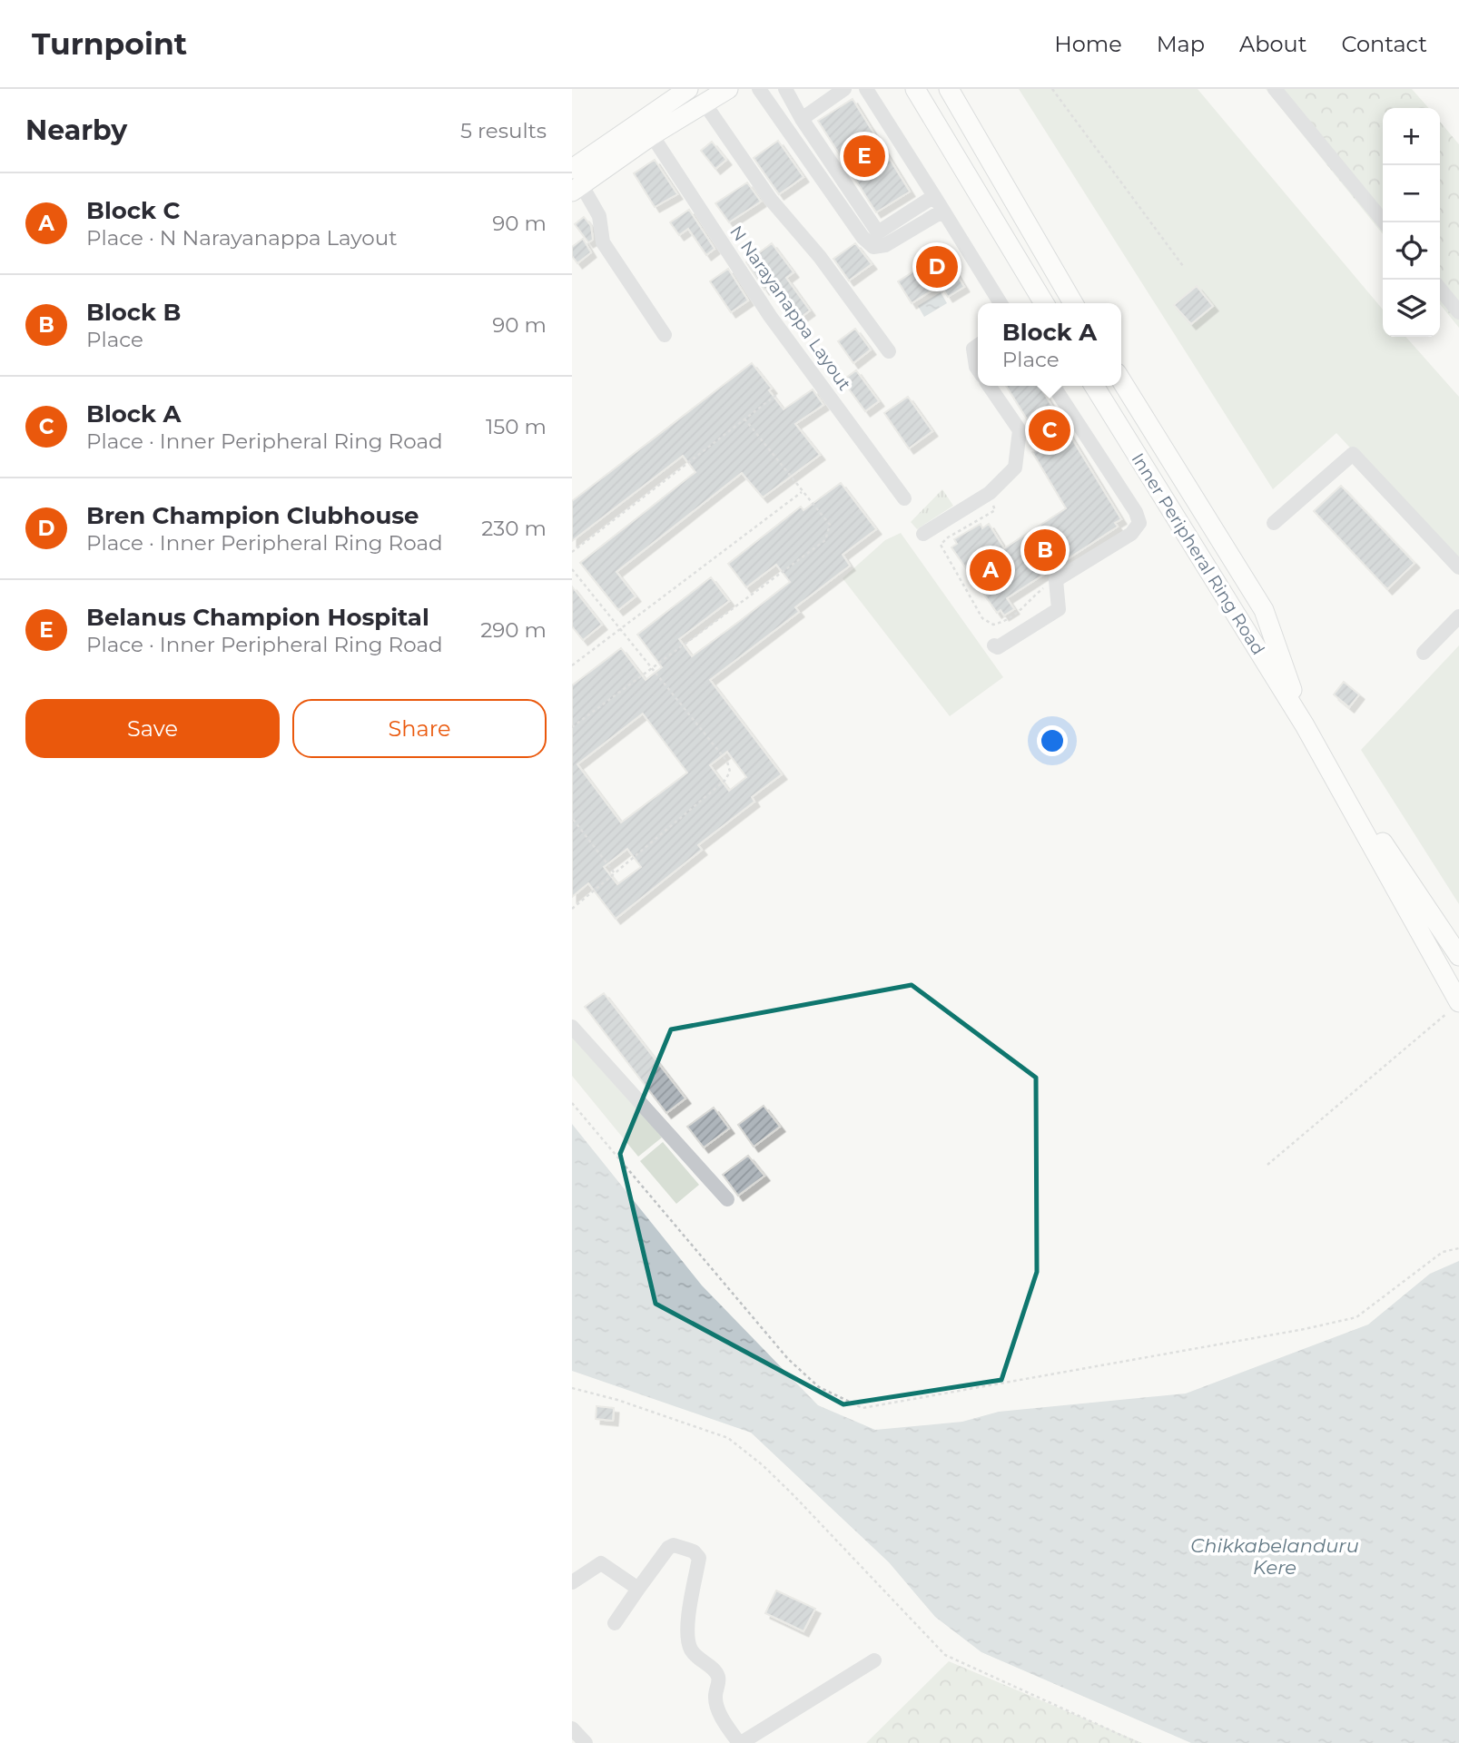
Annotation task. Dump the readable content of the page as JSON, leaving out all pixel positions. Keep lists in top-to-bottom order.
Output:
{
  "streets": {
    "main road": ["Inner Peripheral Ring Road"],
    "street": ["N Narayanappa Layout"]
  },
  "water": ["Chikkabelanduru Kere"],
  "page": {
    "header": "Turnpoint",
    "nav": [
      "Home",
      "Map",
      "About",
      "Contact"
    ],
    "heading": ["Nearby", "5 results"],
    "map_buttons": ["+", "−"],
    "pins": [
      "E",
      "D",
      "C",
      "B",
      "A"
    ],
    "list": [
      {
        "mark": "A",
        "name": "Block C",
        "note": "Place · N Narayanappa Layout",
        "value": "90 m"
      },
      {
        "mark": "B",
        "name": "Block B",
        "note": "Place",
        "value": "90 m"
      },
      {
        "mark": "C",
        "name": "Block A",
        "note": "Place · Inner Peripheral Ring Road",
        "value": "150 m"
      },
      {
        "mark": "D",
        "name": "Bren Champion Clubhouse",
        "note": "Place · Inner Peripheral Ring Road",
        "value": "230 m"
      },
      {
        "mark": "E",
        "name": "Belanus Champion Hospital",
        "note": "Place · Inner Peripheral Ring Road",
        "value": "290 m"
      }
    ],
    "popup": ["Block A", "Place"],
    "buttons": ["Save", "Share"]
  }
}
